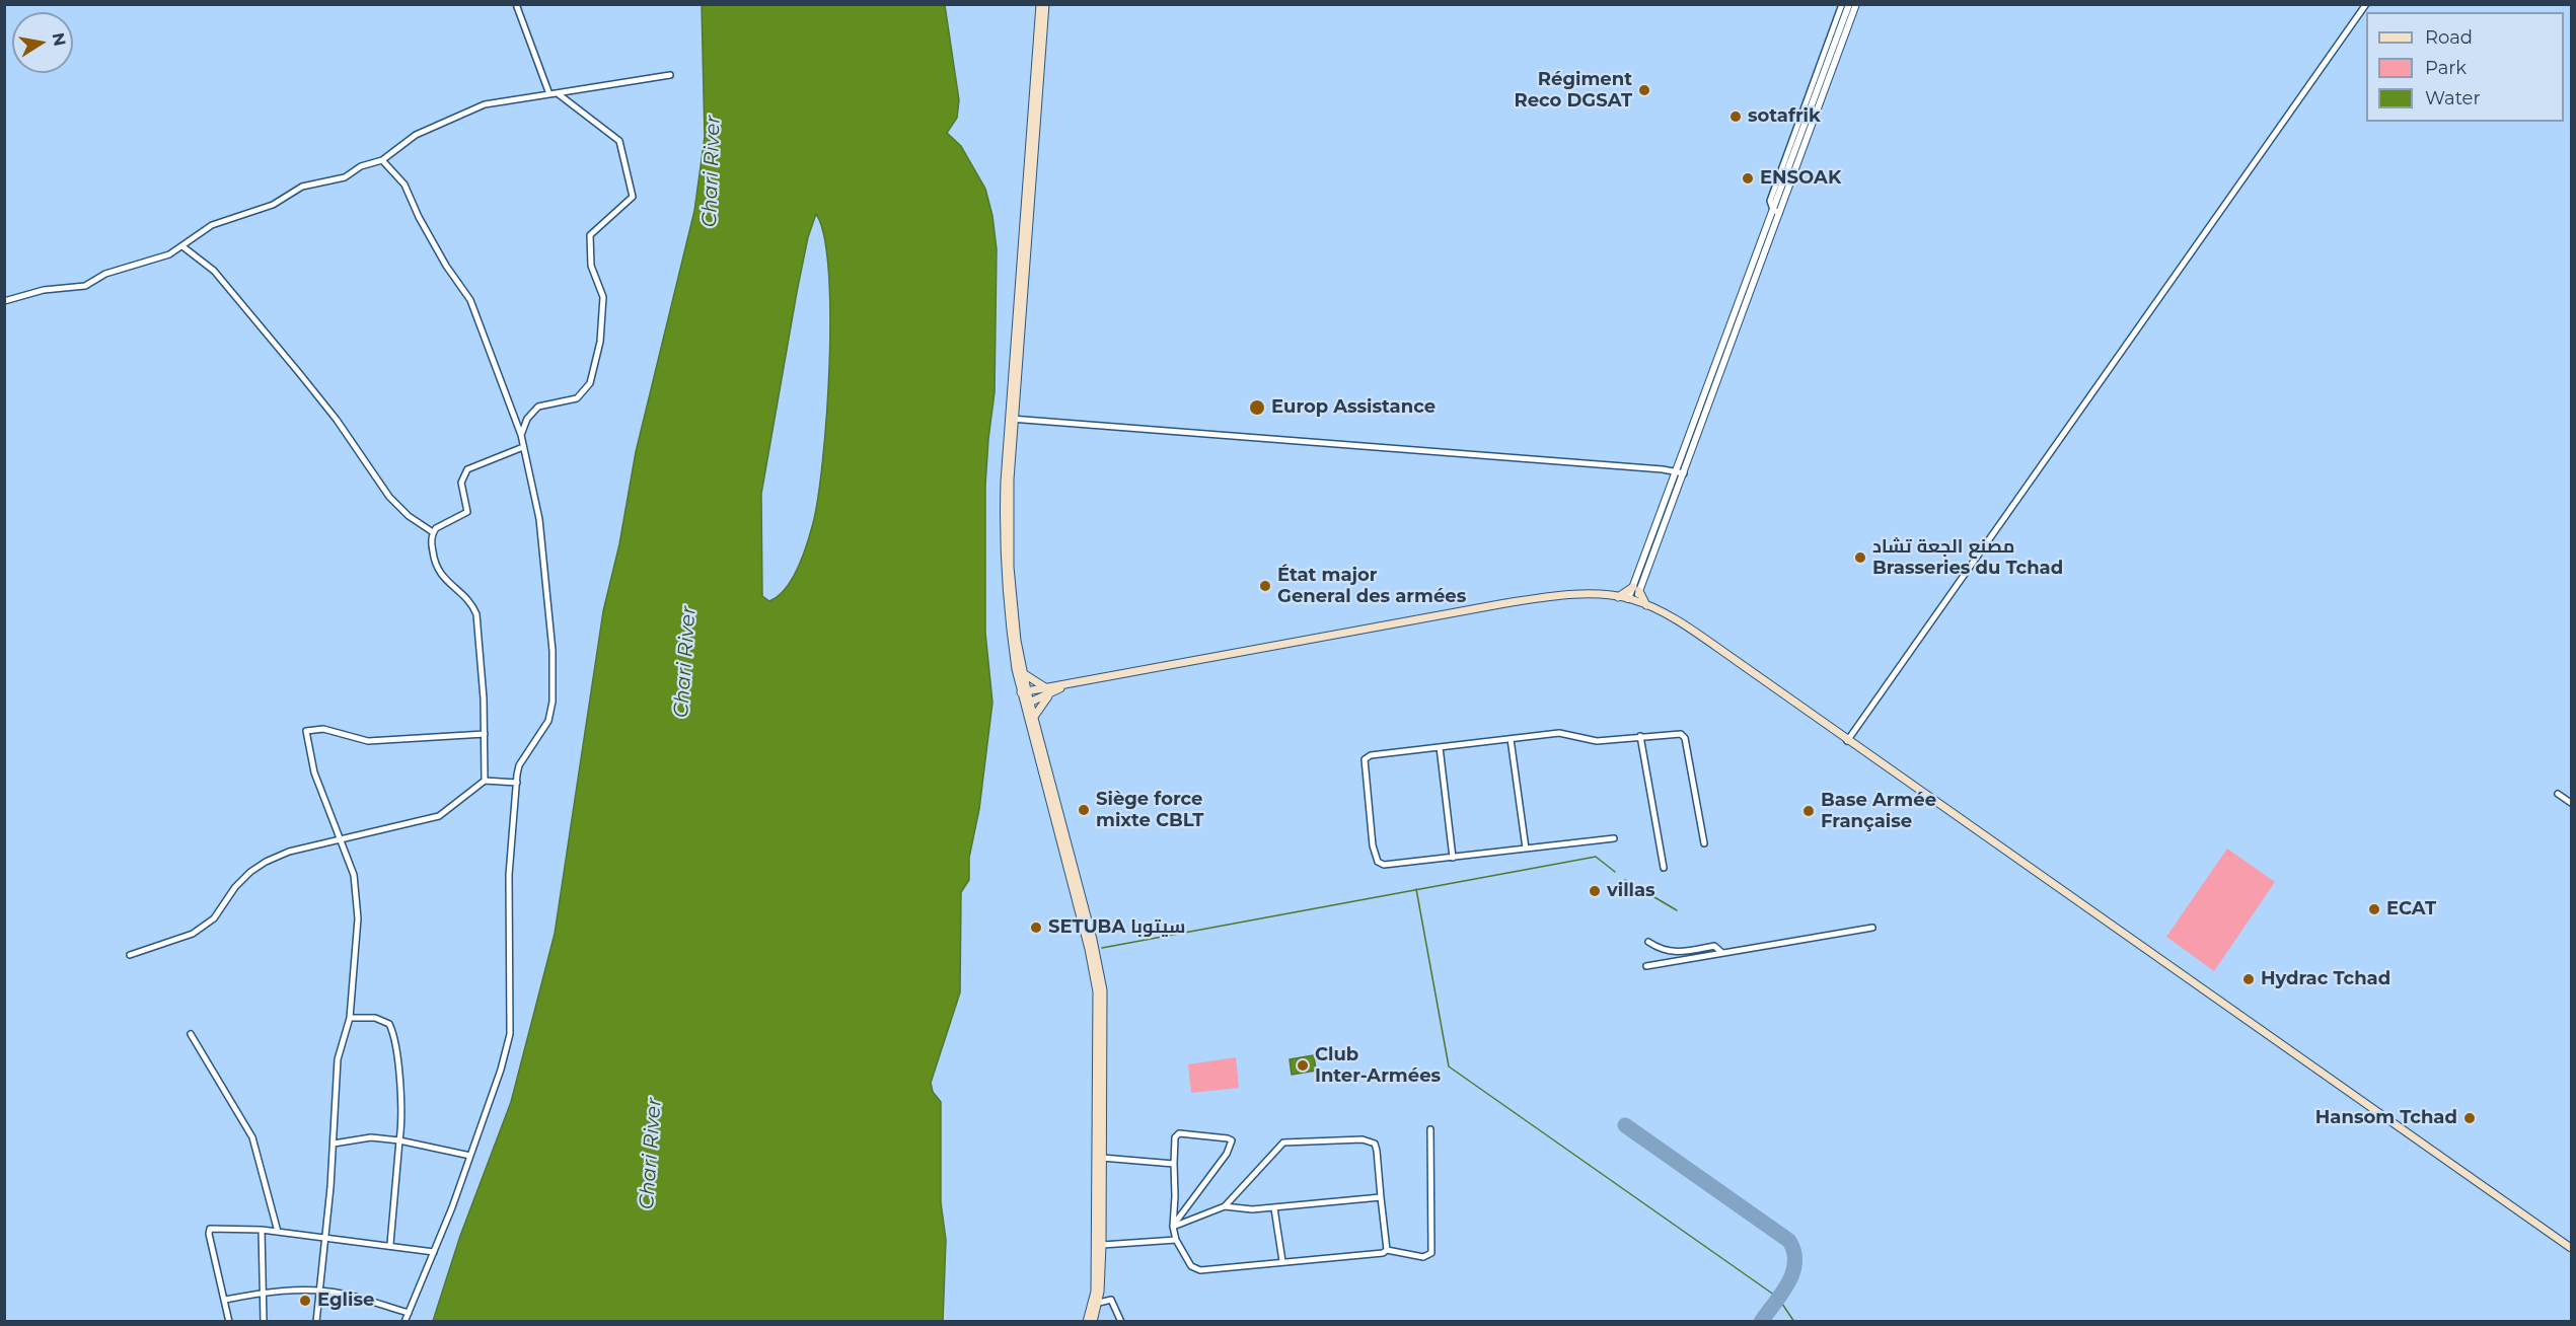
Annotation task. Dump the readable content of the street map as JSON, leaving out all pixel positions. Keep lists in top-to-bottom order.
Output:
{
  "water": ["Chari River"],
  "places": [
    "Régiment Reco DGSAT",
    "sotafrik",
    "ENSOAK",
    "Europ Assistance",
    "مصنع الجعة تشاد Brasseries du Tchad",
    "État major General des armées",
    "Siège force mixte CBLT",
    "Base Armée Française",
    "villas",
    "ECAT",
    "SETUBA سيتوبا",
    "Hydrac Tchad",
    "Club Inter-Armées",
    "Hansom Tchad",
    "Eglise"
  ],
  "legend": ["Road", "Park", "Water"],
  "north": "right"
}
